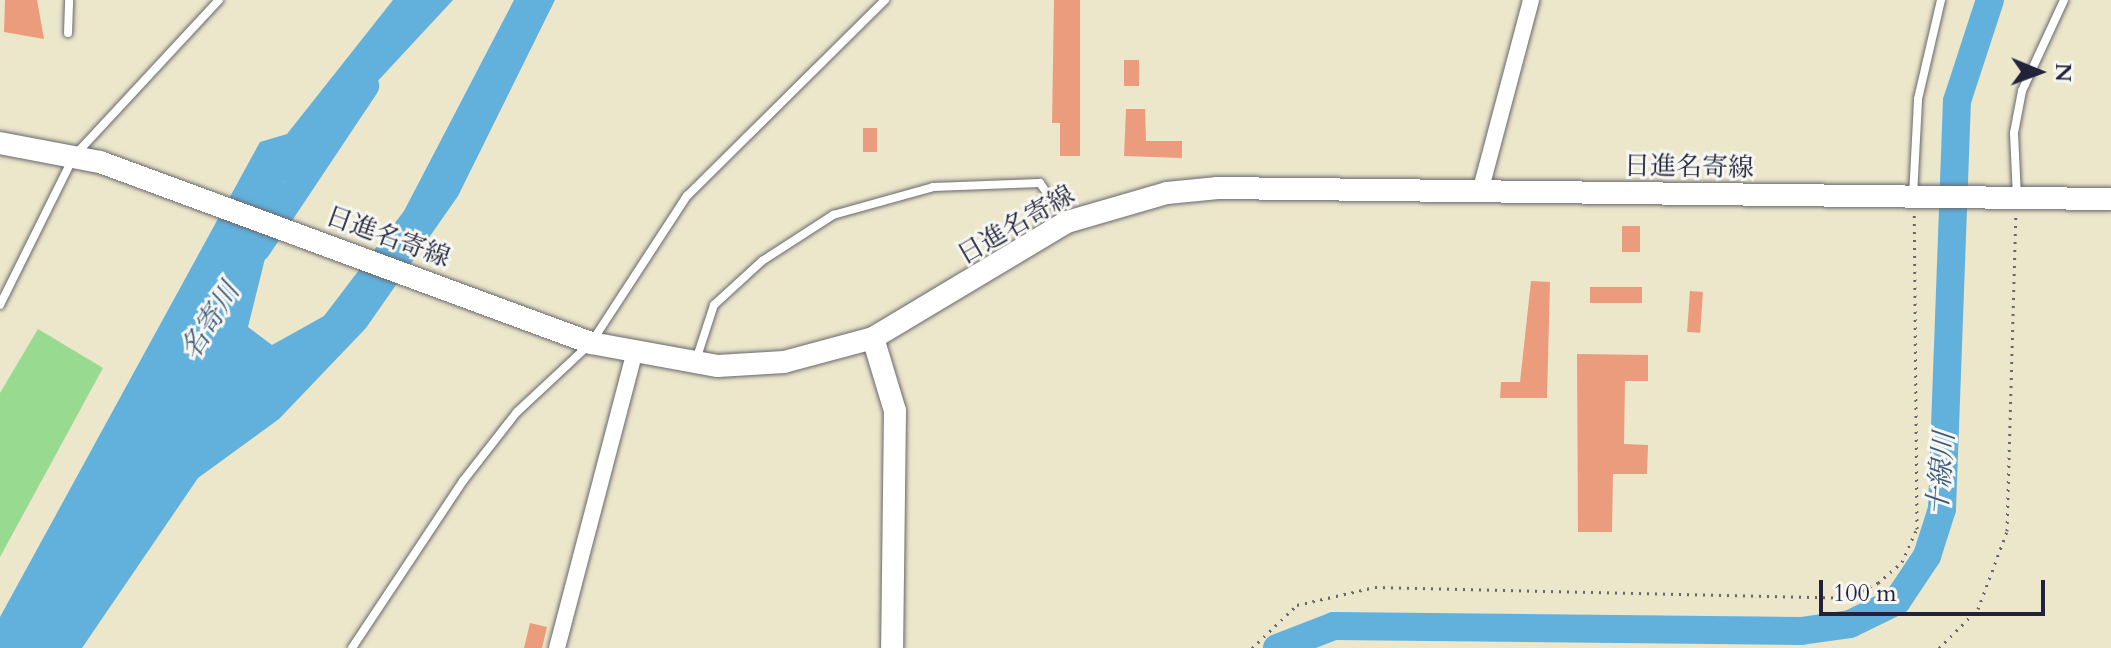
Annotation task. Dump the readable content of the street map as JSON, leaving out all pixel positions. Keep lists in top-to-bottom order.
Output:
{
  "streets": {
    "main road": ["日進名寄線"]
  },
  "water": ["名寄川", "十線川"],
  "scale_bar": "100 m",
  "north": "right"
}
